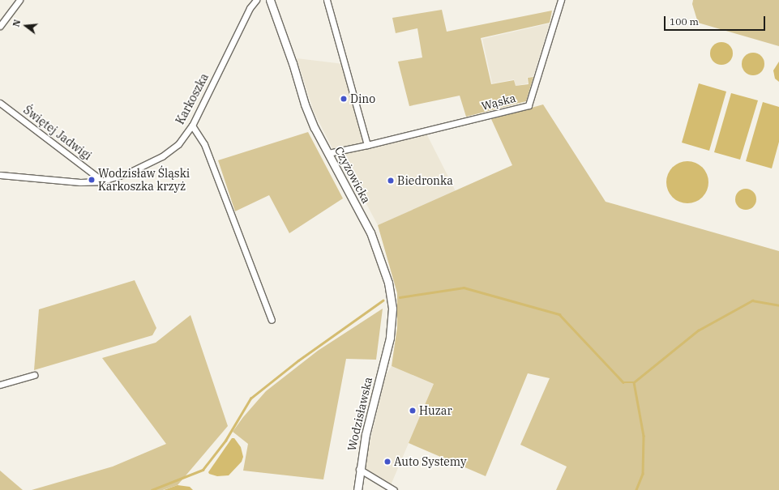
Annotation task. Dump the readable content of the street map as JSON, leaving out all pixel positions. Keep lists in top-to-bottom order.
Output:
{
  "streets": {
    "street": [
      "Karkoszka",
      "Wąska",
      "Świętej Jadwigi",
      "Czyżowicka",
      "Wodzisławska"
    ]
  },
  "crossings": [
    ["Karkoszka", "Świętej Jadwigi"],
    ["Wąska", "Czyżowicka"],
    ["Czyżowicka", "Wodzisławska"]
  ],
  "places": [
    "Dino",
    "Wodzisław Śląski Karkoszka krzyż",
    "Biedronka",
    "Huzar",
    "Auto Systemy"
  ],
  "scale_bar": "100 m",
  "north": "left"
}
